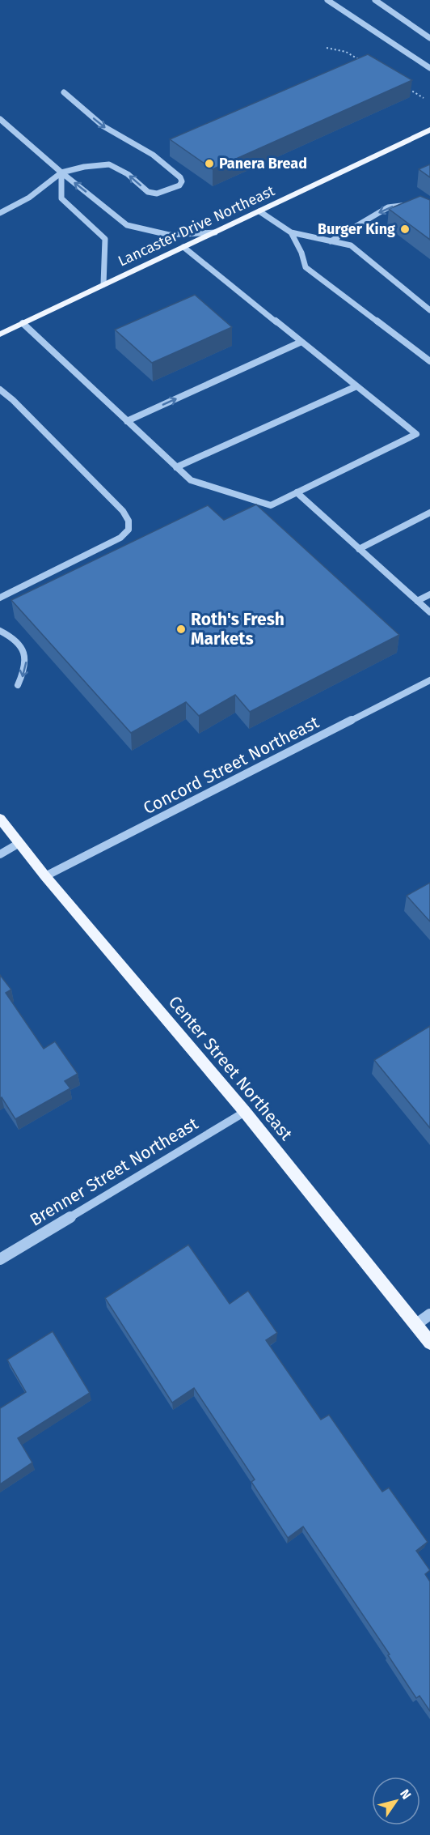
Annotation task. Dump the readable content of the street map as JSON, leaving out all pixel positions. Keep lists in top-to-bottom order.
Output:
{
  "streets": {
    "main road": ["Lancaster Drive Northeast", "Center Street Northeast"],
    "street": ["Concord Street Northeast", "Brenner Street Northeast"]
  },
  "crossings": [
    ["Concord Street Northeast", "Center Street Northeast"],
    ["Center Street Northeast", "Brenner Street Northeast"]
  ],
  "places": ["Panera Bread", "Burger King", "Roth's Fresh Markets"],
  "north": "top right"
}
